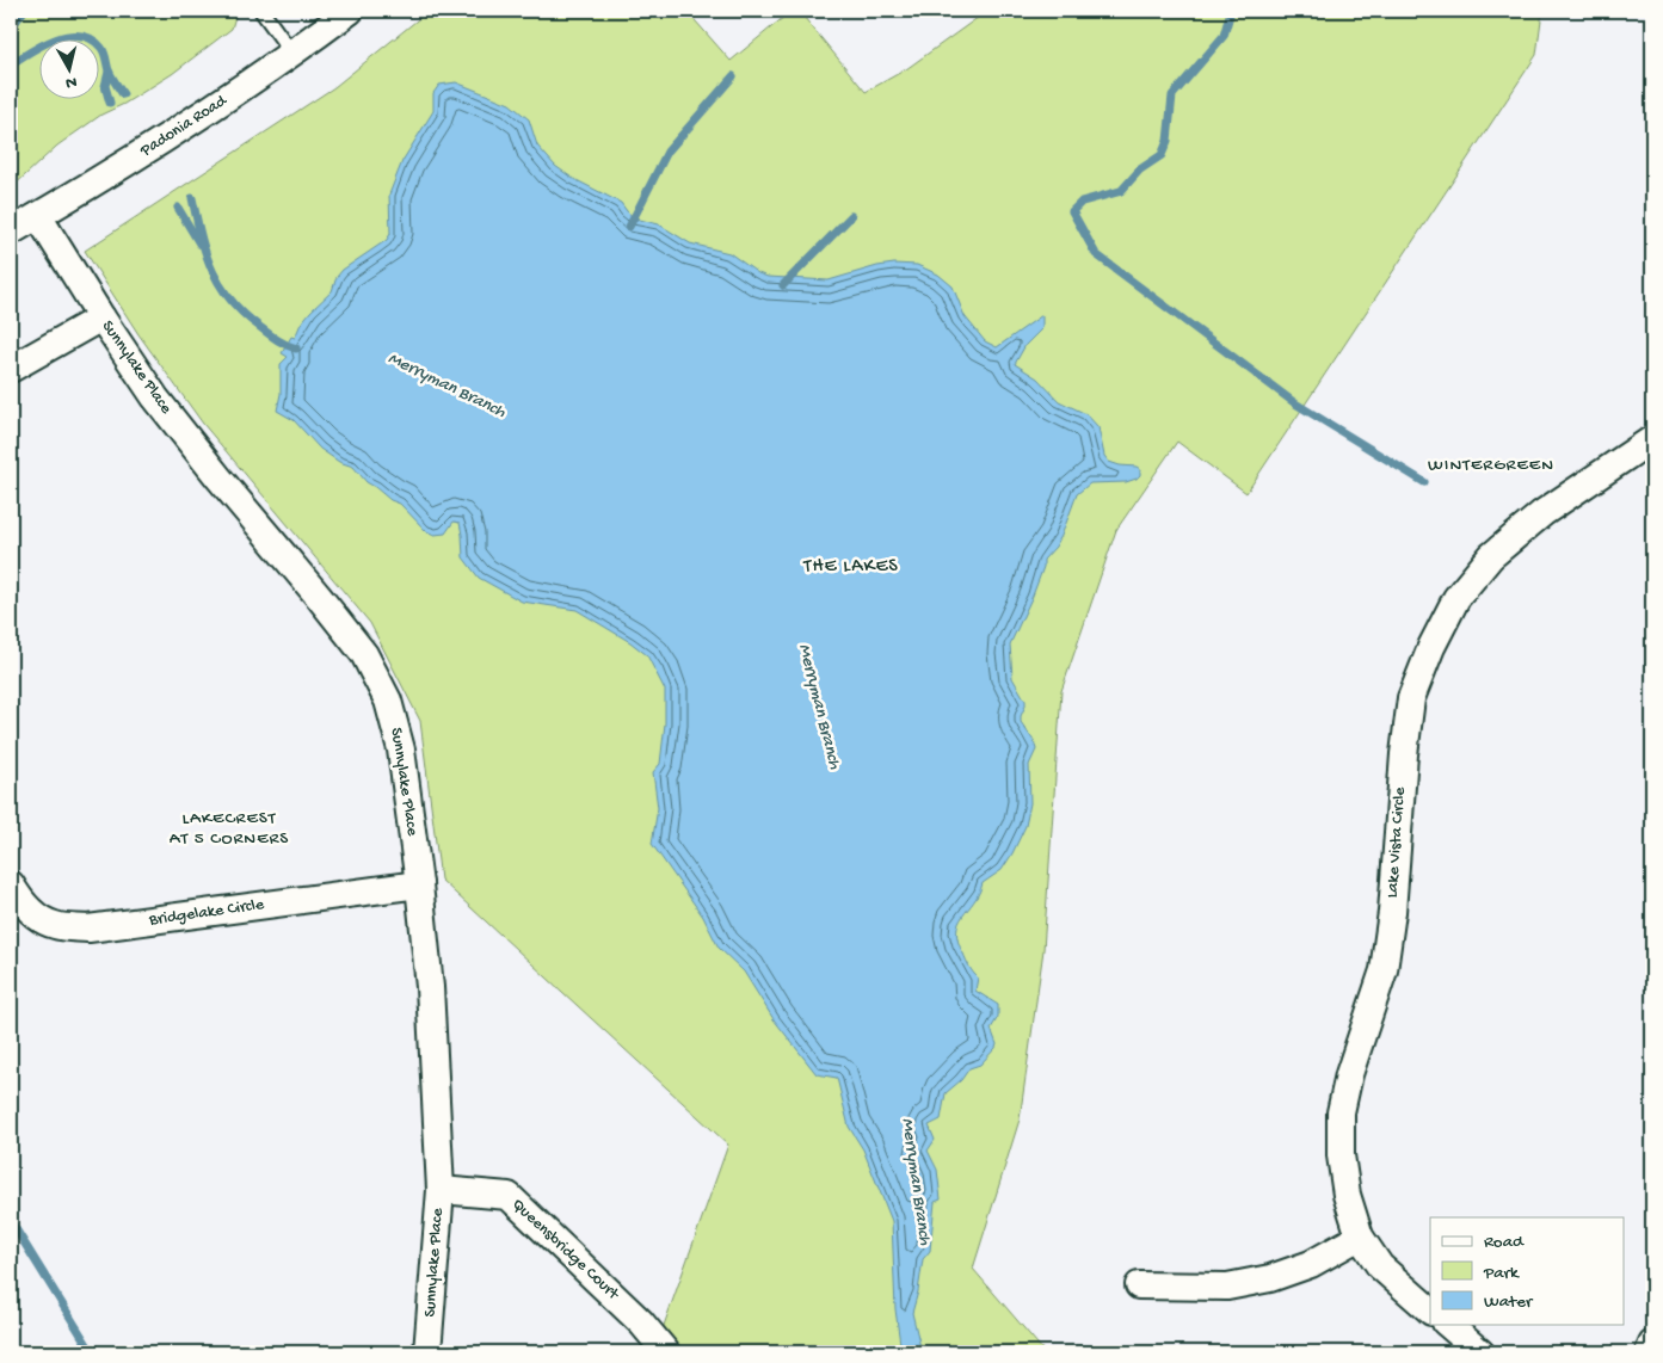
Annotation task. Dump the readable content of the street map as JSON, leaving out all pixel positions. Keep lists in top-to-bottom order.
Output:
{
  "streets": {
    "street": [
      "Padonia Road",
      "Sunnylake Place",
      "Lake Vista Circle",
      "Bridgelake Circle",
      "Queensbridge Court"
    ]
  },
  "crossings": [
    ["Padonia Road", "Sunnylake Place"],
    ["Sunnylake Place", "Bridgelake Circle"],
    ["Sunnylake Place", "Queensbridge Court"]
  ],
  "districts": ["WINTERGREEN", "THE LAKES", "LAKECREST AT 5 CORNERS"],
  "water": ["Merryman Branch"],
  "legend": ["Road", "Park", "Water"],
  "north": "bottom"
}
